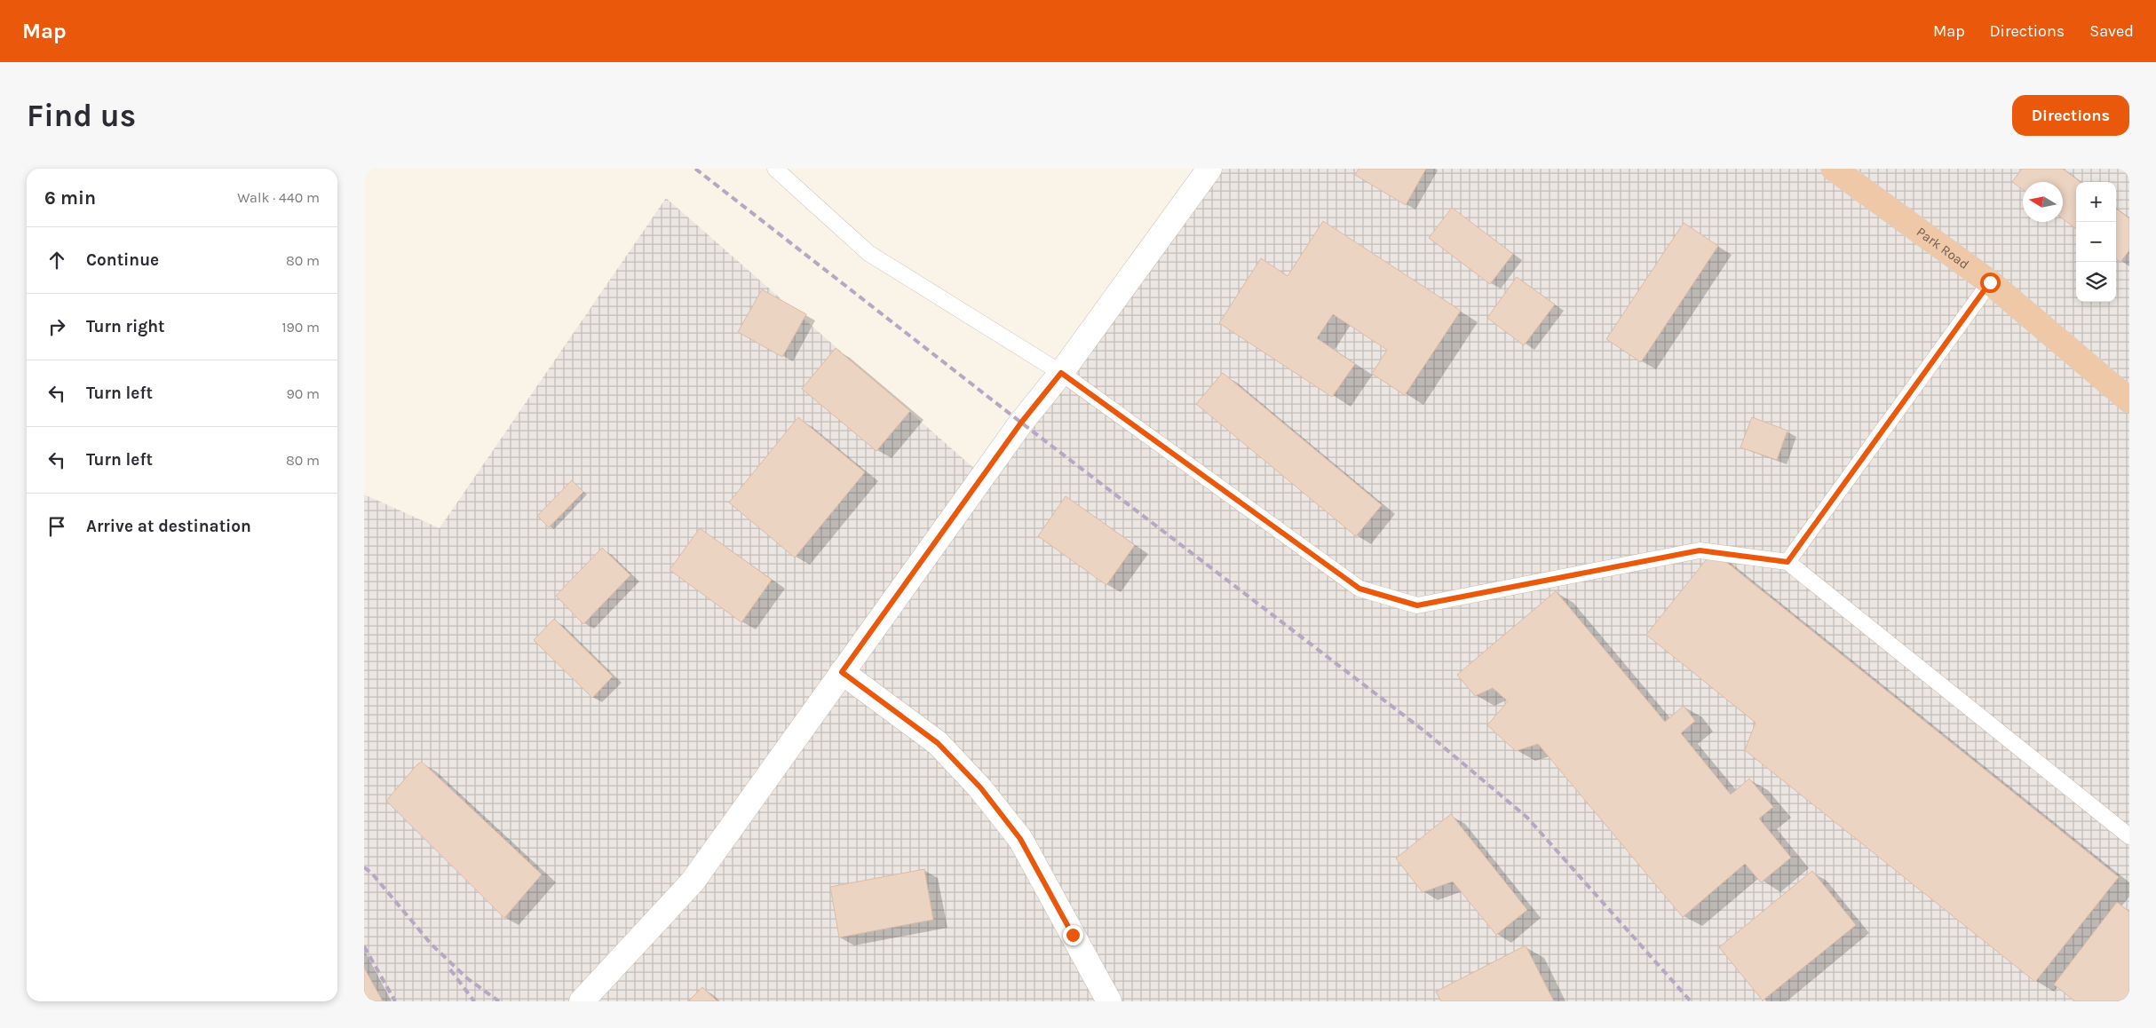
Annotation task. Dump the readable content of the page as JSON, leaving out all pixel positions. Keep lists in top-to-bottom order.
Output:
{
  "streets": {
    "highway": ["Park Road"]
  },
  "north": "left",
  "page": {
    "header": "Map",
    "nav": ["Map", "Directions", "Saved"],
    "buttons": "Directions",
    "title": "Find us",
    "heading": ["6 min", "Walk · 440 m"],
    "map_buttons": ["+", "−"],
    "list": [
      ["Continue", "80 m"],
      ["Turn right", "190 m"],
      ["Turn left", "90 m"],
      ["Turn left", "80 m"],
      "Arrive at destination"
    ]
  }
}
